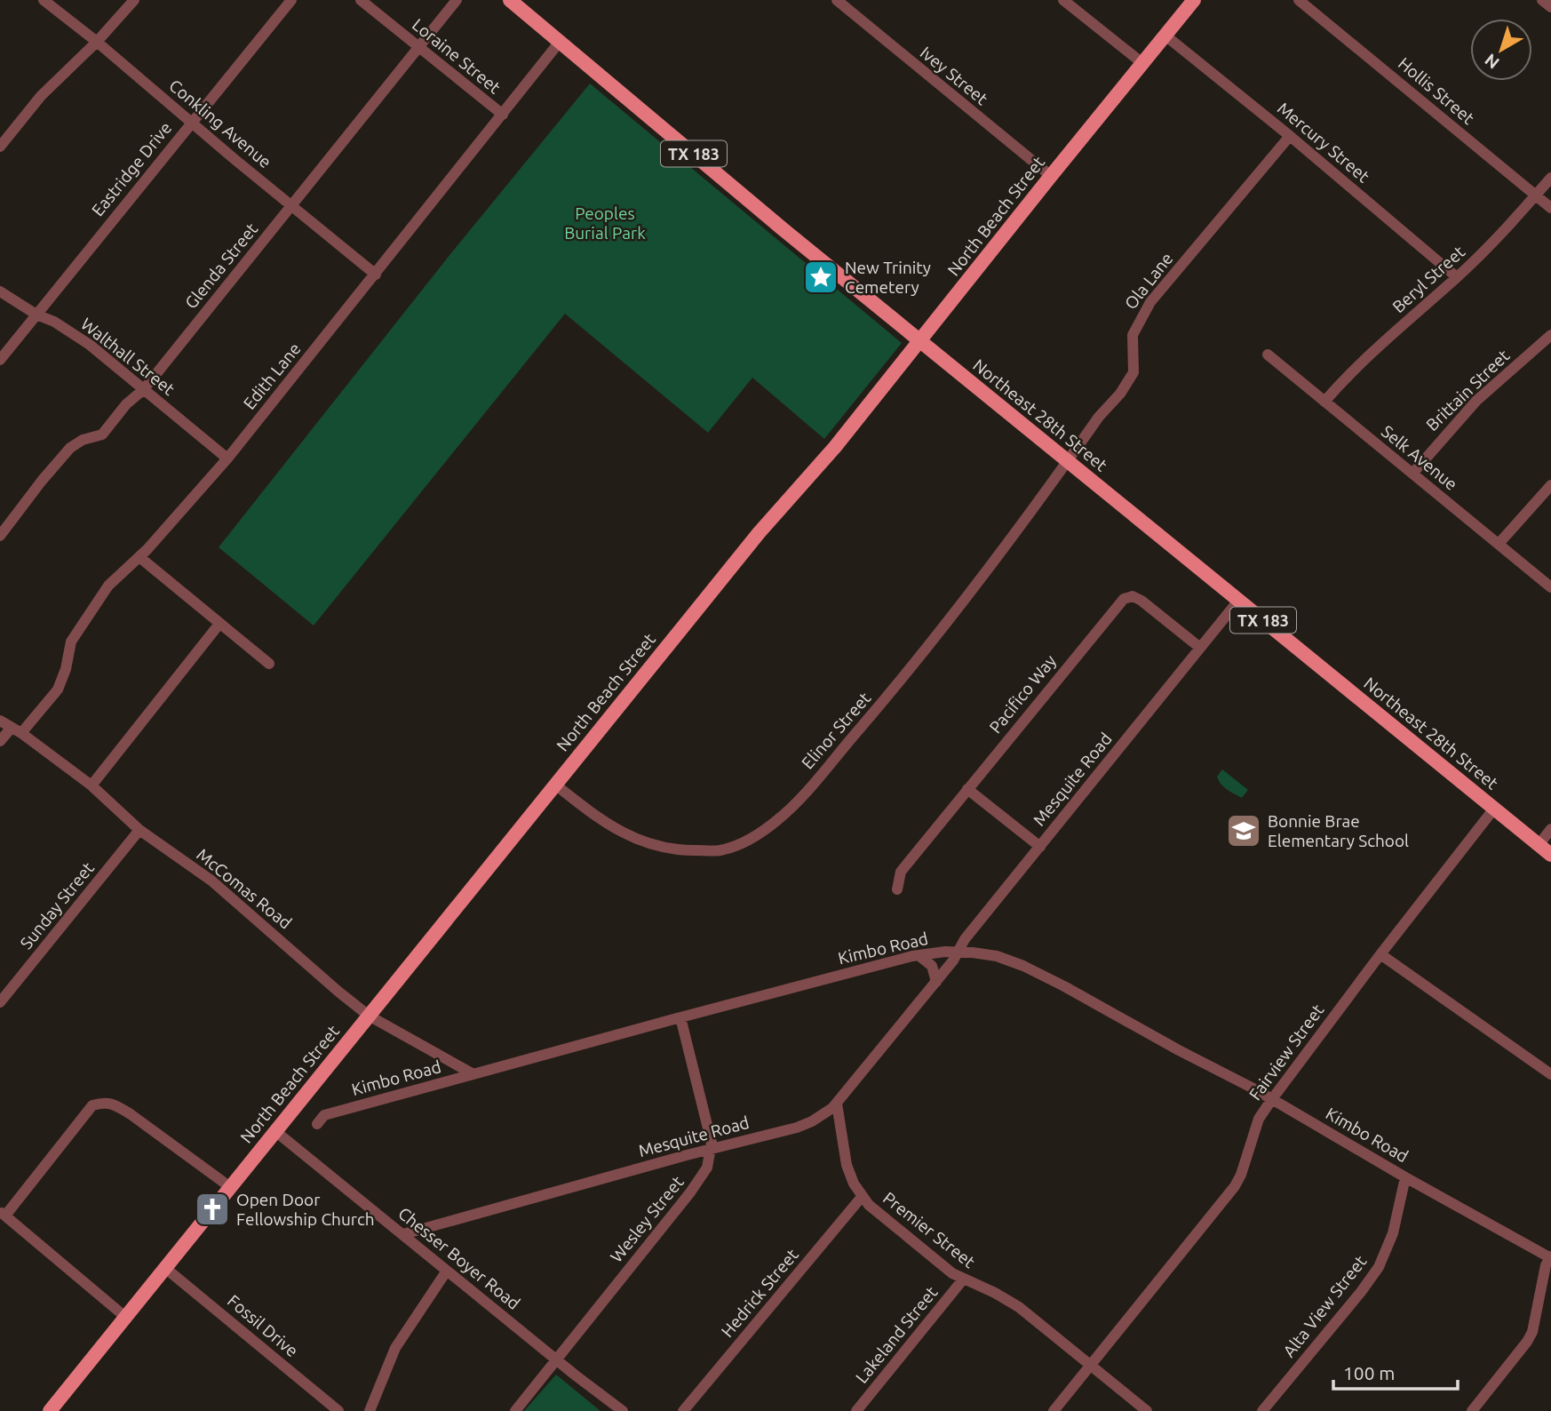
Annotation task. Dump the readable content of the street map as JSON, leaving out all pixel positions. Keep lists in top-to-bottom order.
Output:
{
  "streets": {
    "main road": ["TX 183", "North Beach Street", "Northeast 28th Street"],
    "street": [
      "Loraine Street",
      "Ivey Street",
      "Hollis Street",
      "Conkling Avenue",
      "Mercury Street",
      "Eastridge Drive",
      "Glenda Street",
      "Beryl Street",
      "Ola Lane",
      "Walthall Street",
      "Edith Lane",
      "Brittain Street",
      "Selk Avenue",
      "Pacifico Way",
      "Elinor Street",
      "Mesquite Road",
      "McComas Road",
      "Sunday Street",
      "Kimbo Road",
      "Fairview Street",
      "Wesley Street",
      "Premier Street",
      "Chesser Boyer Road",
      "Hedrick Street",
      "Alta View Street",
      "Fossil Drive",
      "Lakeland Street"
    ]
  },
  "crossings": [
    ["Loraine Street", "Glenda Street"],
    ["Loraine Street", "Edith Lane"],
    ["Ivey Street", "North Beach Street"],
    ["Hollis Street", "Beryl Street"],
    ["Conkling Avenue", "Eastridge Drive"],
    ["Conkling Avenue", "Glenda Street"],
    ["Conkling Avenue", "Edith Lane"],
    ["Mercury Street", "North Beach Street"],
    ["Mercury Street", "Beryl Street"],
    ["Mercury Street", "Ola Lane"],
    ["Eastridge Drive", "Walthall Street"],
    ["North Beach Street", "Northeast 28th Street"],
    ["North Beach Street", "Elinor Street"],
    ["North Beach Street", "McComas Road"],
    ["North Beach Street", "Chesser Boyer Road"],
    ["North Beach Street", "Fossil Drive"],
    ["Glenda Street", "Walthall Street"],
    ["Beryl Street", "Selk Avenue"],
    ["Ola Lane", "Northeast 28th Street"],
    ["Ola Lane", "Elinor Street"],
    ["Walthall Street", "Edith Lane"],
    ["Edith Lane", "Northeast 28th Street"],
    ["Edith Lane", "McComas Road"],
    ["Brittain Street", "Selk Avenue"],
    ["Northeast 28th Street", "Elinor Street"],
    ["Northeast 28th Street", "Mesquite Road"],
    ["Northeast 28th Street", "Fairview Street"],
    ["Pacifico Way", "Mesquite Road"],
    ["Mesquite Road", "Kimbo Road"],
    ["Mesquite Road", "Wesley Street"],
    ["Mesquite Road", "Premier Street"],
    ["Mesquite Road", "Chesser Boyer Road"],
    ["McComas Road", "Sunday Street"],
    ["McComas Road", "Kimbo Road"],
    ["Kimbo Road", "Fairview Street"],
    ["Kimbo Road", "Alta View Street"],
    ["Fairview Street", "Premier Street"],
    ["Wesley Street", "Chesser Boyer Road"],
    ["Premier Street", "Hedrick Street"],
    ["Premier Street", "Lakeland Street"]
  ],
  "parks": ["Peoples Burial Park"],
  "places": {
    "place": ["New Trinity Cemetery"],
    "school or university": ["Bonnie Brae Elementary School"],
    "church": ["Open Door Fellowship Church"]
  },
  "scale_bar": "100 m",
  "north": "bottom left"
}
